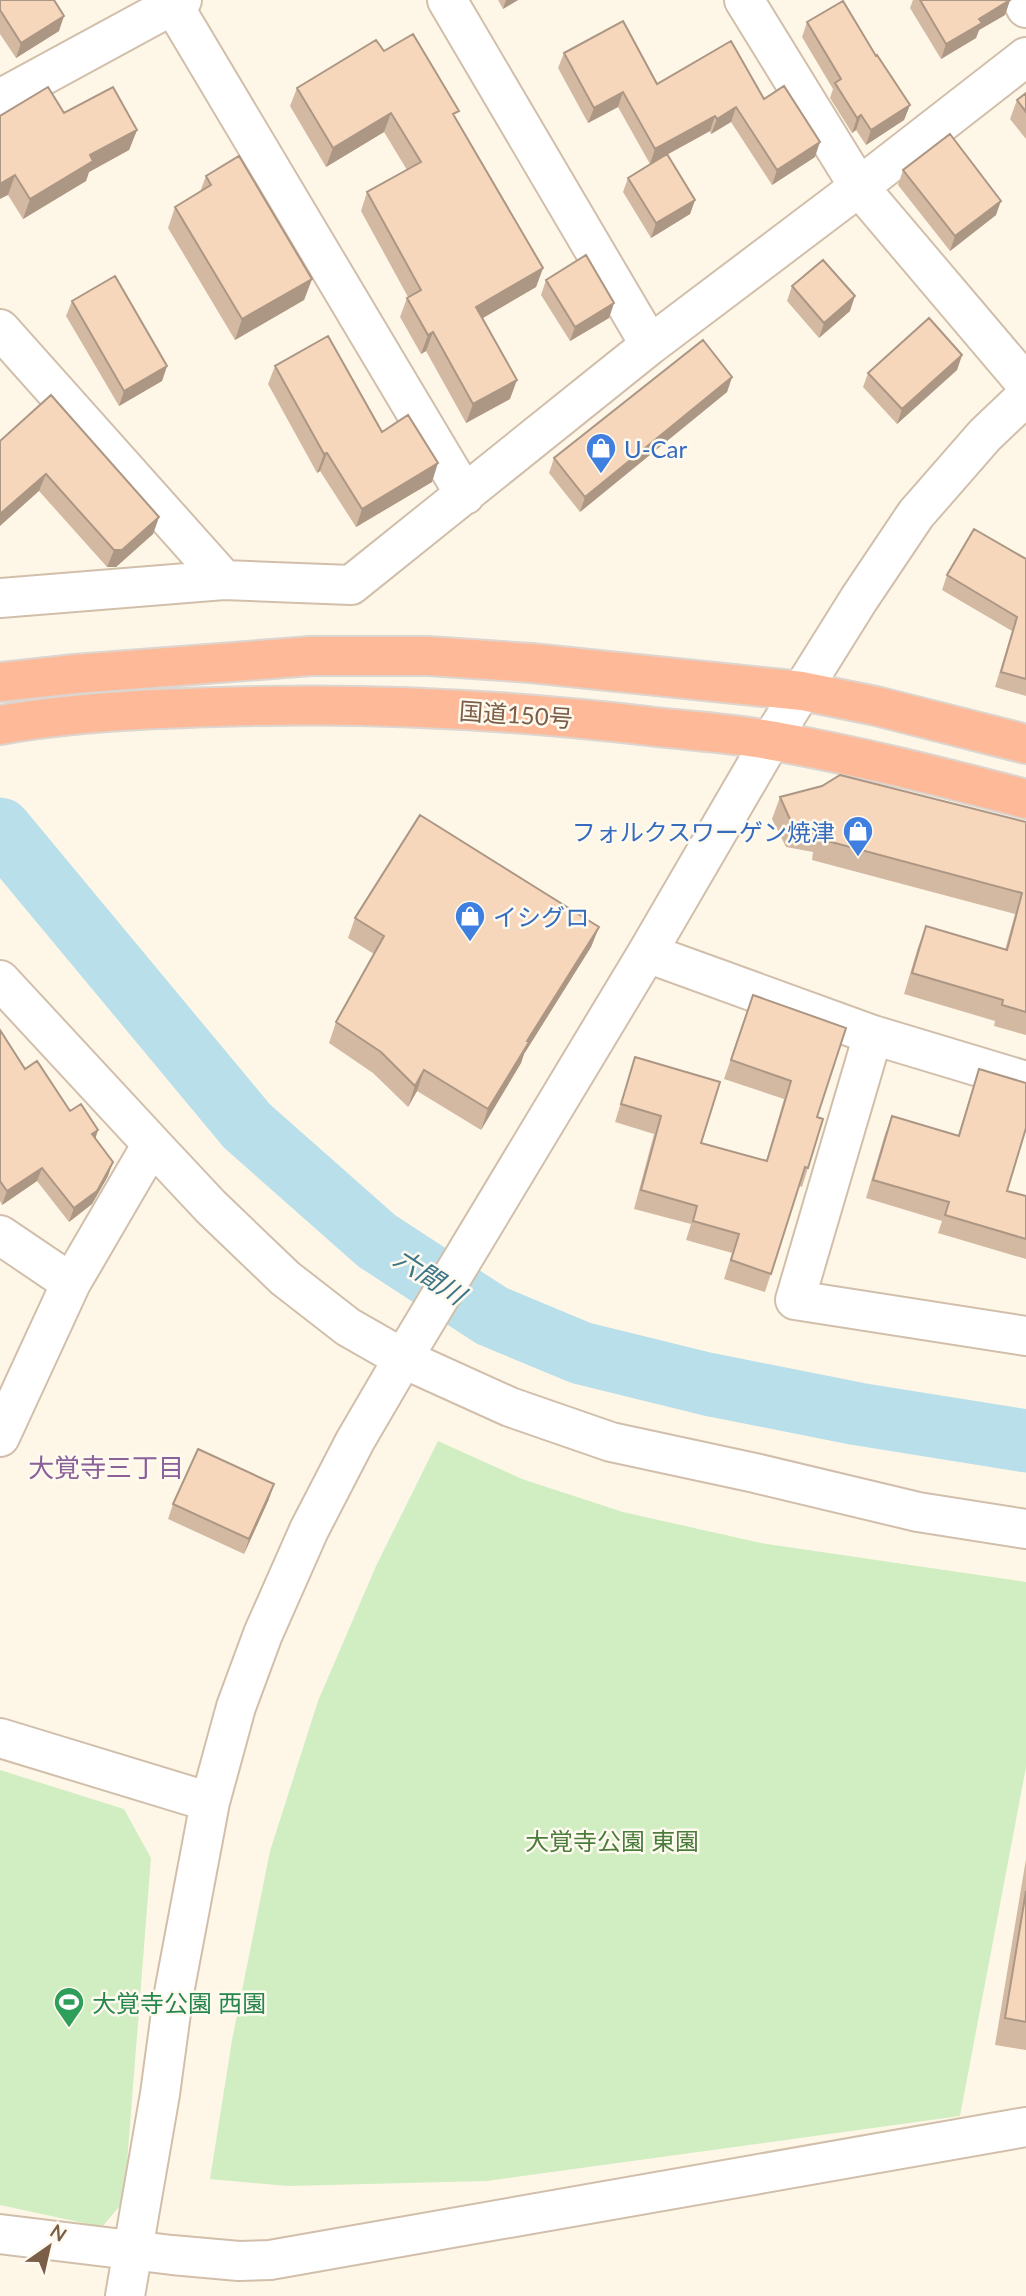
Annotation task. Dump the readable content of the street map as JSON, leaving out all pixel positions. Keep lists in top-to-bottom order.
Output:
{
  "streets": {
    "highway": ["国道150号"]
  },
  "districts": ["大覚寺三丁目"],
  "water": ["六間川"],
  "parks": ["大覚寺公園 東園"],
  "places": {
    "shop": ["U-Car", "フォルクスワーゲン焼津", "イシグロ"],
    "sports": ["大覚寺公園 西園"]
  },
  "north": "top right"
}
